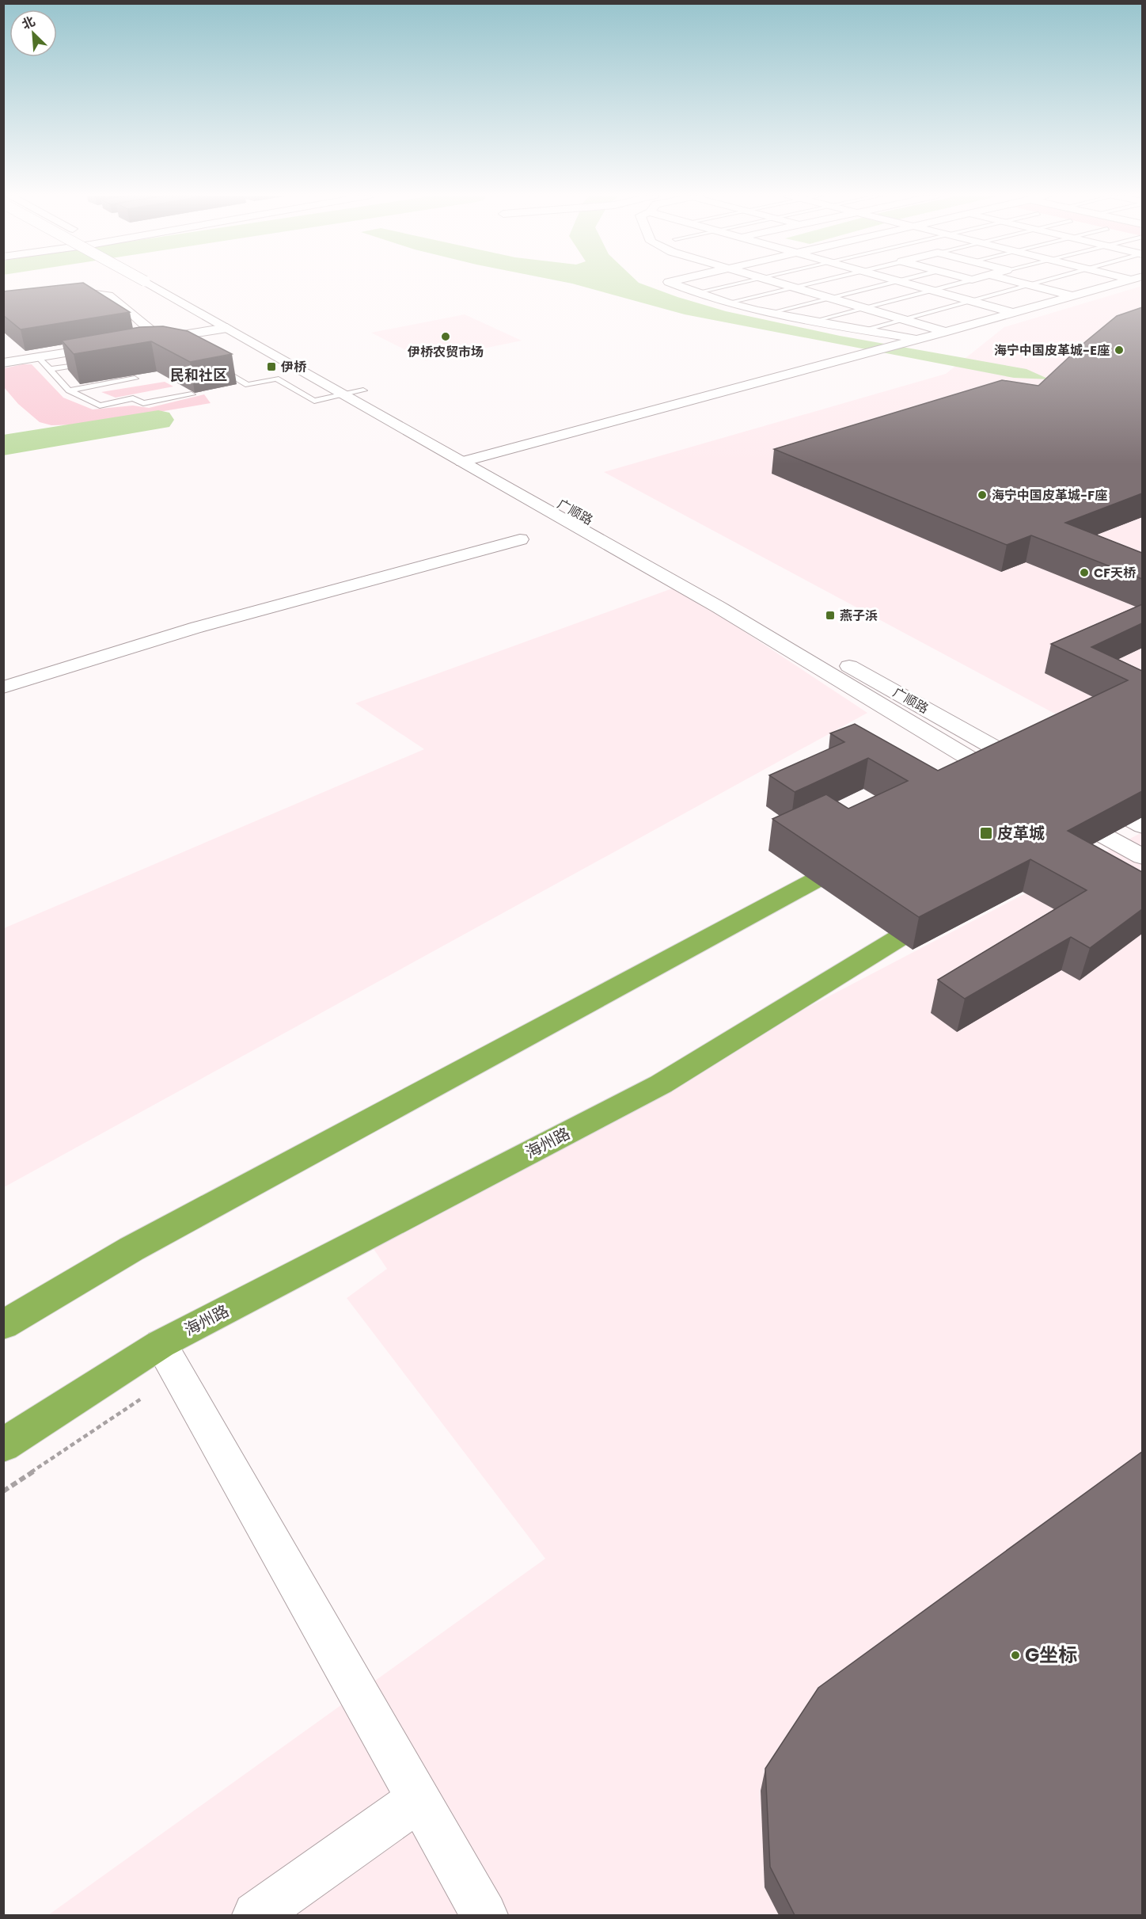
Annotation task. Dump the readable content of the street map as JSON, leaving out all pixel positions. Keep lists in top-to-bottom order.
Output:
{
  "streets": {
    "highway": ["海州路"],
    "street": ["广顺路"]
  },
  "districts": ["民和社区"],
  "places": {
    "other": [
      "伊桥农贸市场",
      "海宁中国皮革城-E座",
      "海宁中国皮革城-F座",
      "CF天桥",
      "G坐标"
    ],
    "transit": ["伊桥", "燕子浜", "皮革城"]
  },
  "north": "top left"
}
